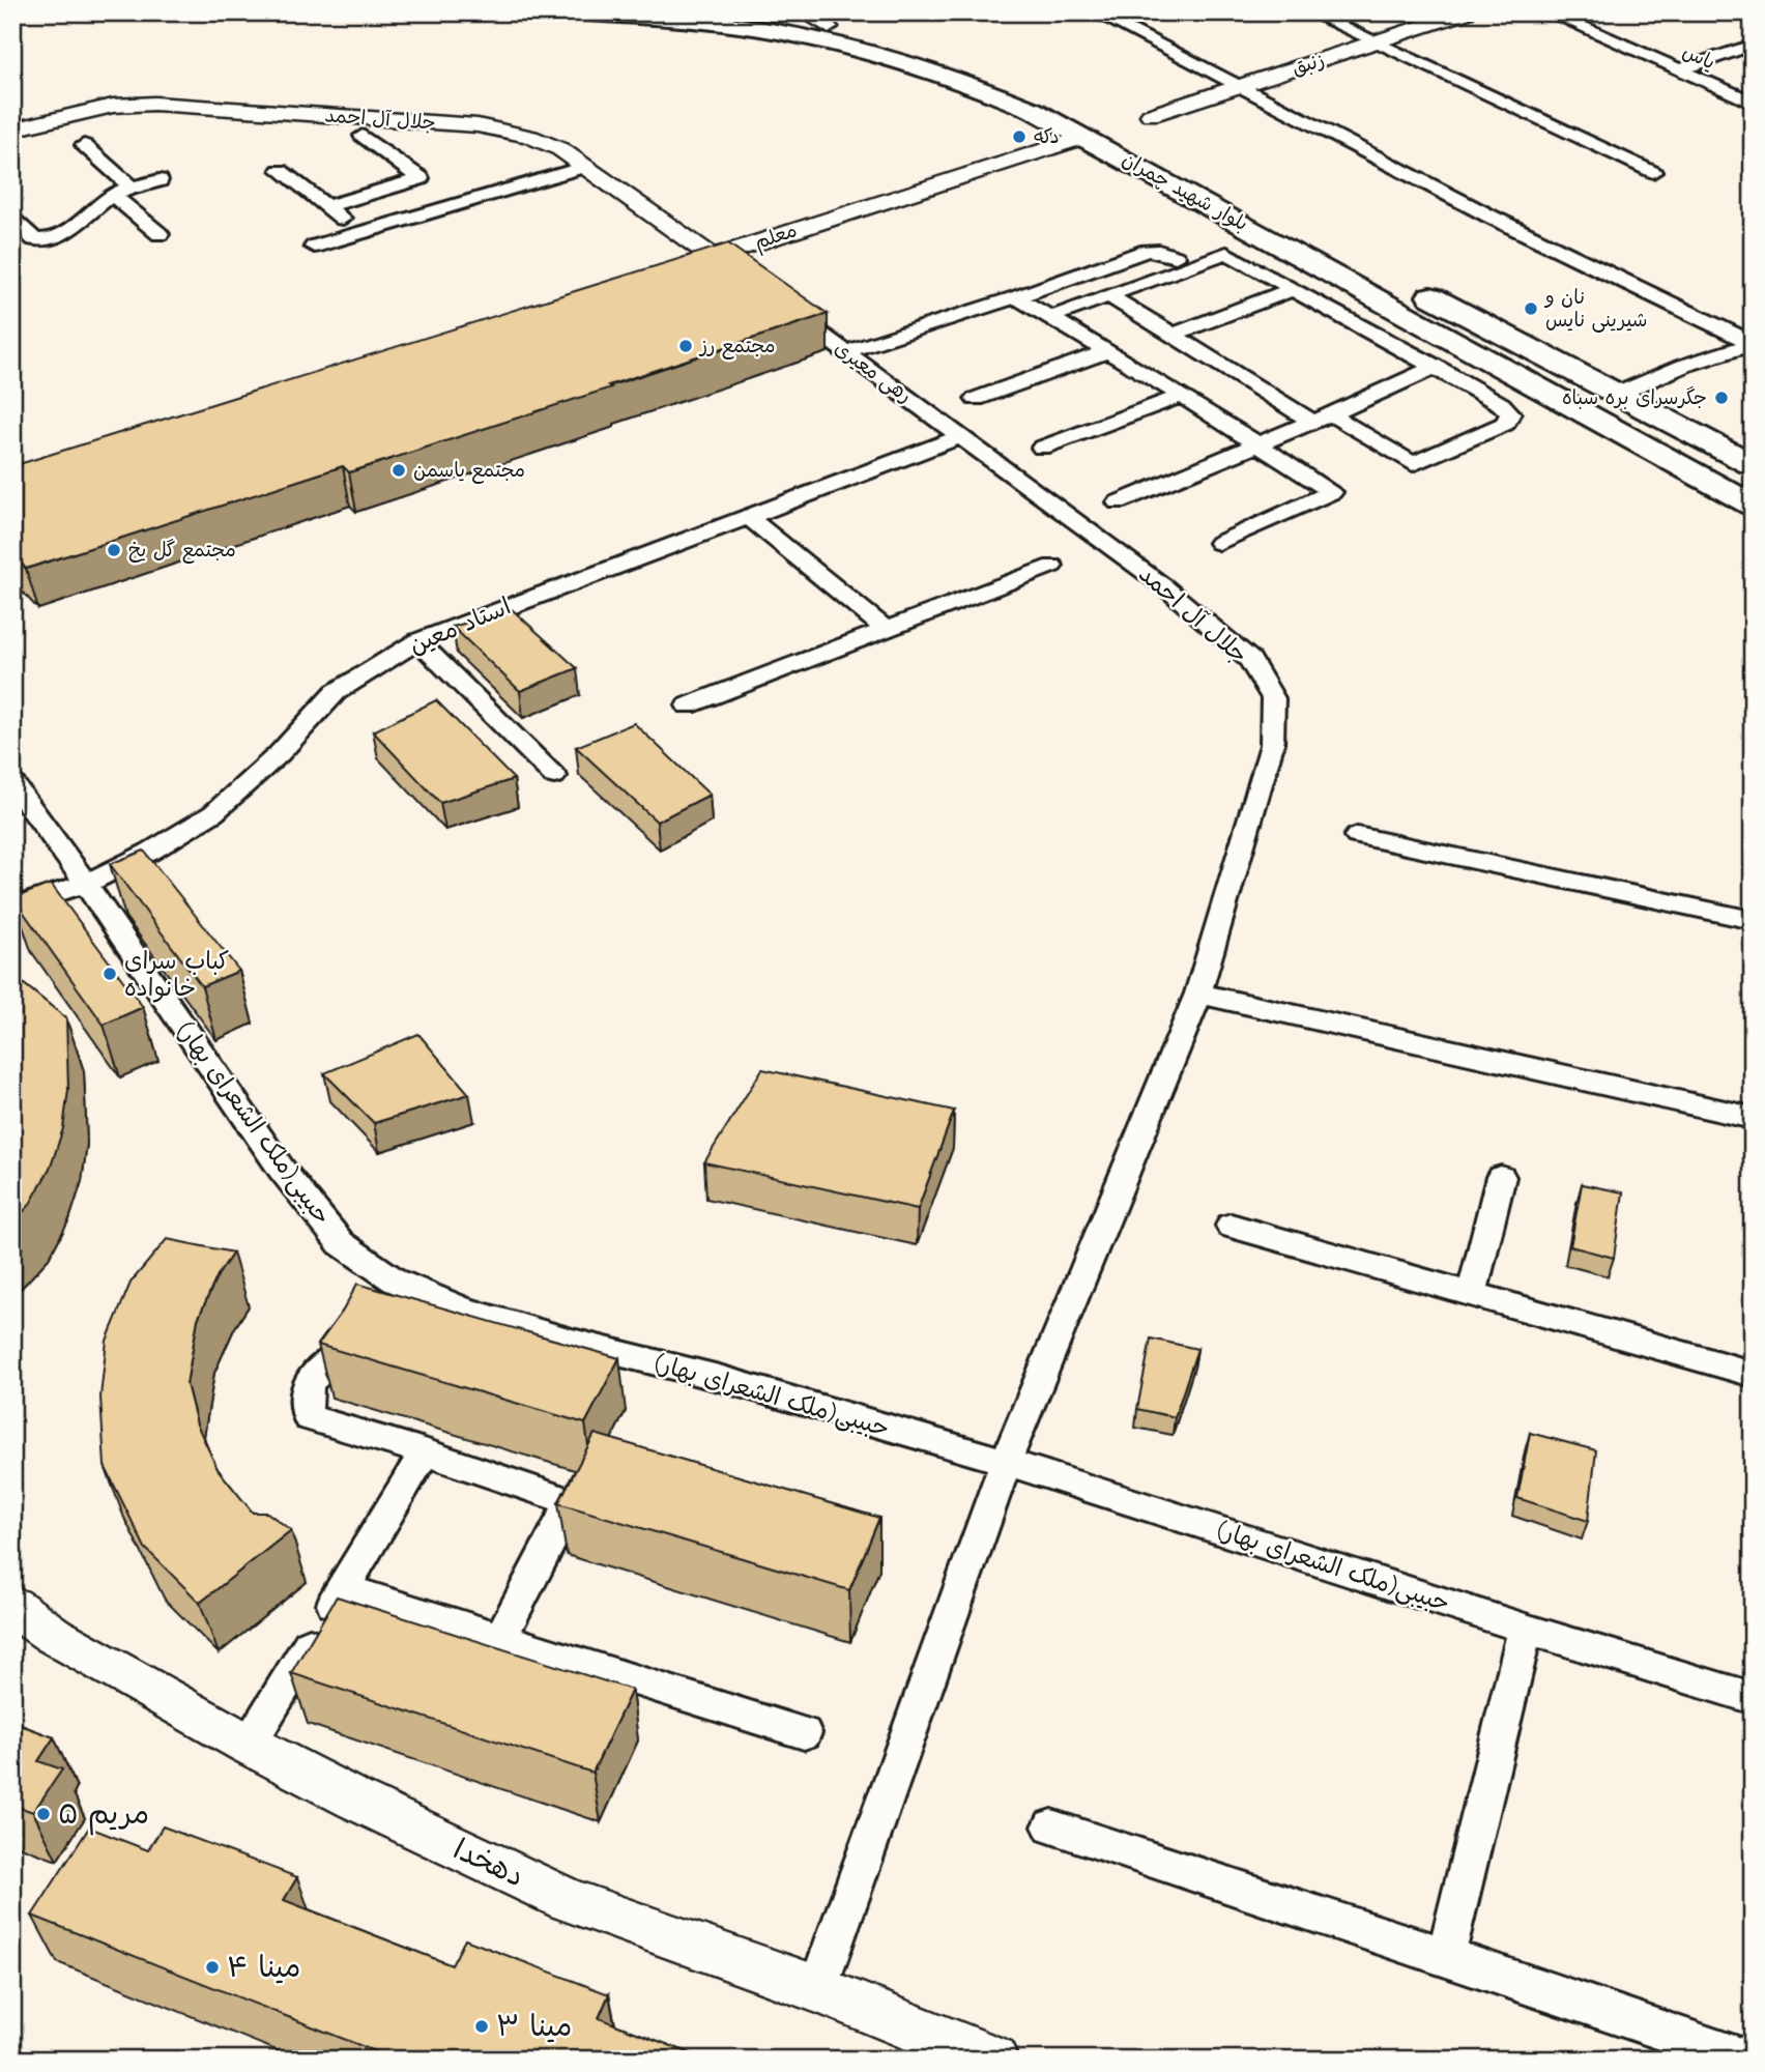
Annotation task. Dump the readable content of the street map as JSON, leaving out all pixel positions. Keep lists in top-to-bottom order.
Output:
{
  "streets": {
    "main road": ["بلوار شهید چمران"],
    "street": [
      "یاس",
      "زنبق",
      "جلال آل احمد",
      "معلم",
      "رهی معیری",
      "استاد معین",
      "حبیبی(ملک الشعرای بهار)",
      "دهخدا"
    ]
  },
  "crossings": [
    ["جلال آل احمد", "معلم"],
    ["جلال آل احمد", "رهی معیری"],
    ["جلال آل احمد", "استاد معین"],
    ["جلال آل احمد", "حبیبی(ملک الشعرای بهار)"],
    ["جلال آل احمد", "دهخدا"],
    ["بلوار شهید چمران", "معلم"],
    ["رهی معیری", "استاد معین"],
    ["استاد معین", "حبیبی(ملک الشعرای بهار)"]
  ],
  "places": [
    "دکه",
    "نان و شیرینی نایس",
    "مجتمع رز",
    "جگرسرای بره سباه",
    "مجتمع یاسمن",
    "مجتمع گل یخ",
    "کباب سرای خانواده",
    "مریم ۵",
    "مینا ۴",
    "مینا ۳"
  ]
}
